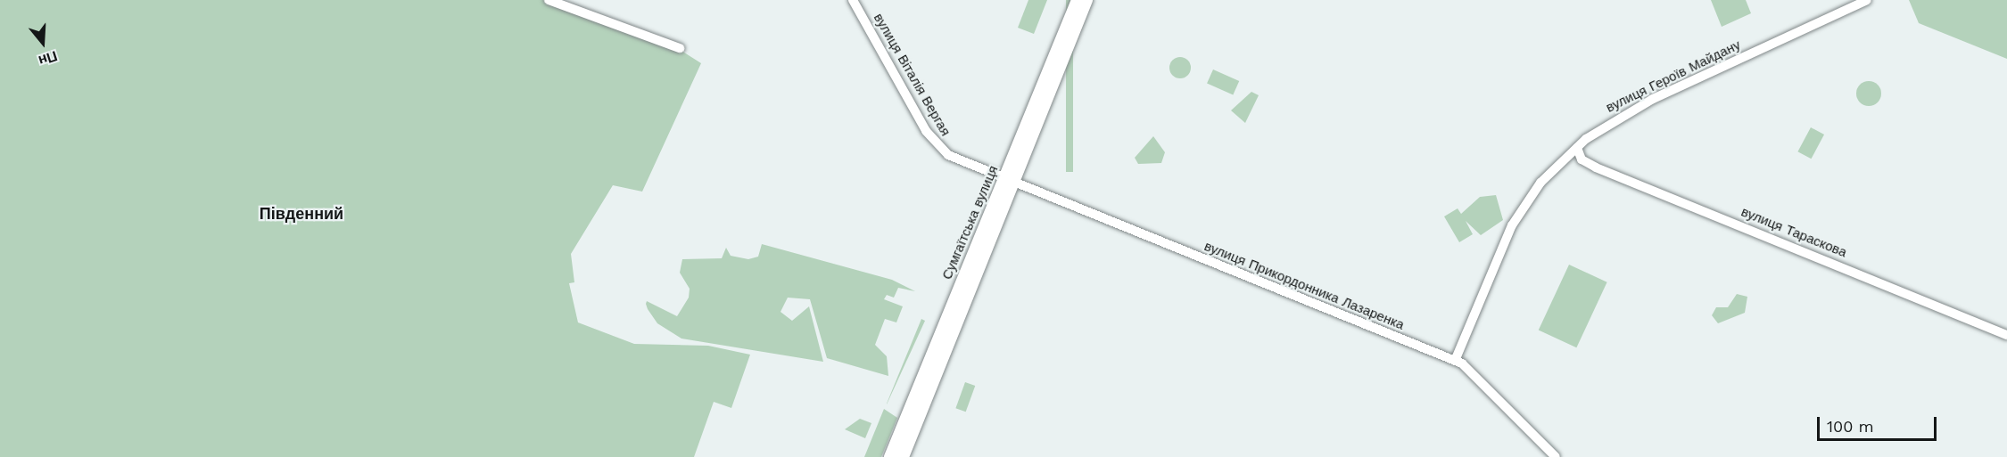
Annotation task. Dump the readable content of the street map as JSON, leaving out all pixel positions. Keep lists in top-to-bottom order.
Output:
{
  "streets": {
    "main road": ["Сумгаїтська вулиця"],
    "street": [
      "вулиця Віталія Вергая",
      "вулиця Героїв Майдану",
      "вулиця Тараскова",
      "вулиця Прикордонника Лазаренка"
    ]
  },
  "crossings": [
    ["вулиця Віталія Вергая", "Сумгаїтська вулиця"],
    ["вулиця Віталія Вергая", "вулиця Прикордонника Лазаренка"],
    ["вулиця Героїв Майдану", "вулиця Тараскова"],
    ["вулиця Героїв Майдану", "вулиця Прикордонника Лазаренка"],
    ["Сумгаїтська вулиця", "вулиця Прикордонника Лазаренка"]
  ],
  "districts": ["Південний"],
  "scale_bar": "100 m",
  "north": "bottom"
}
